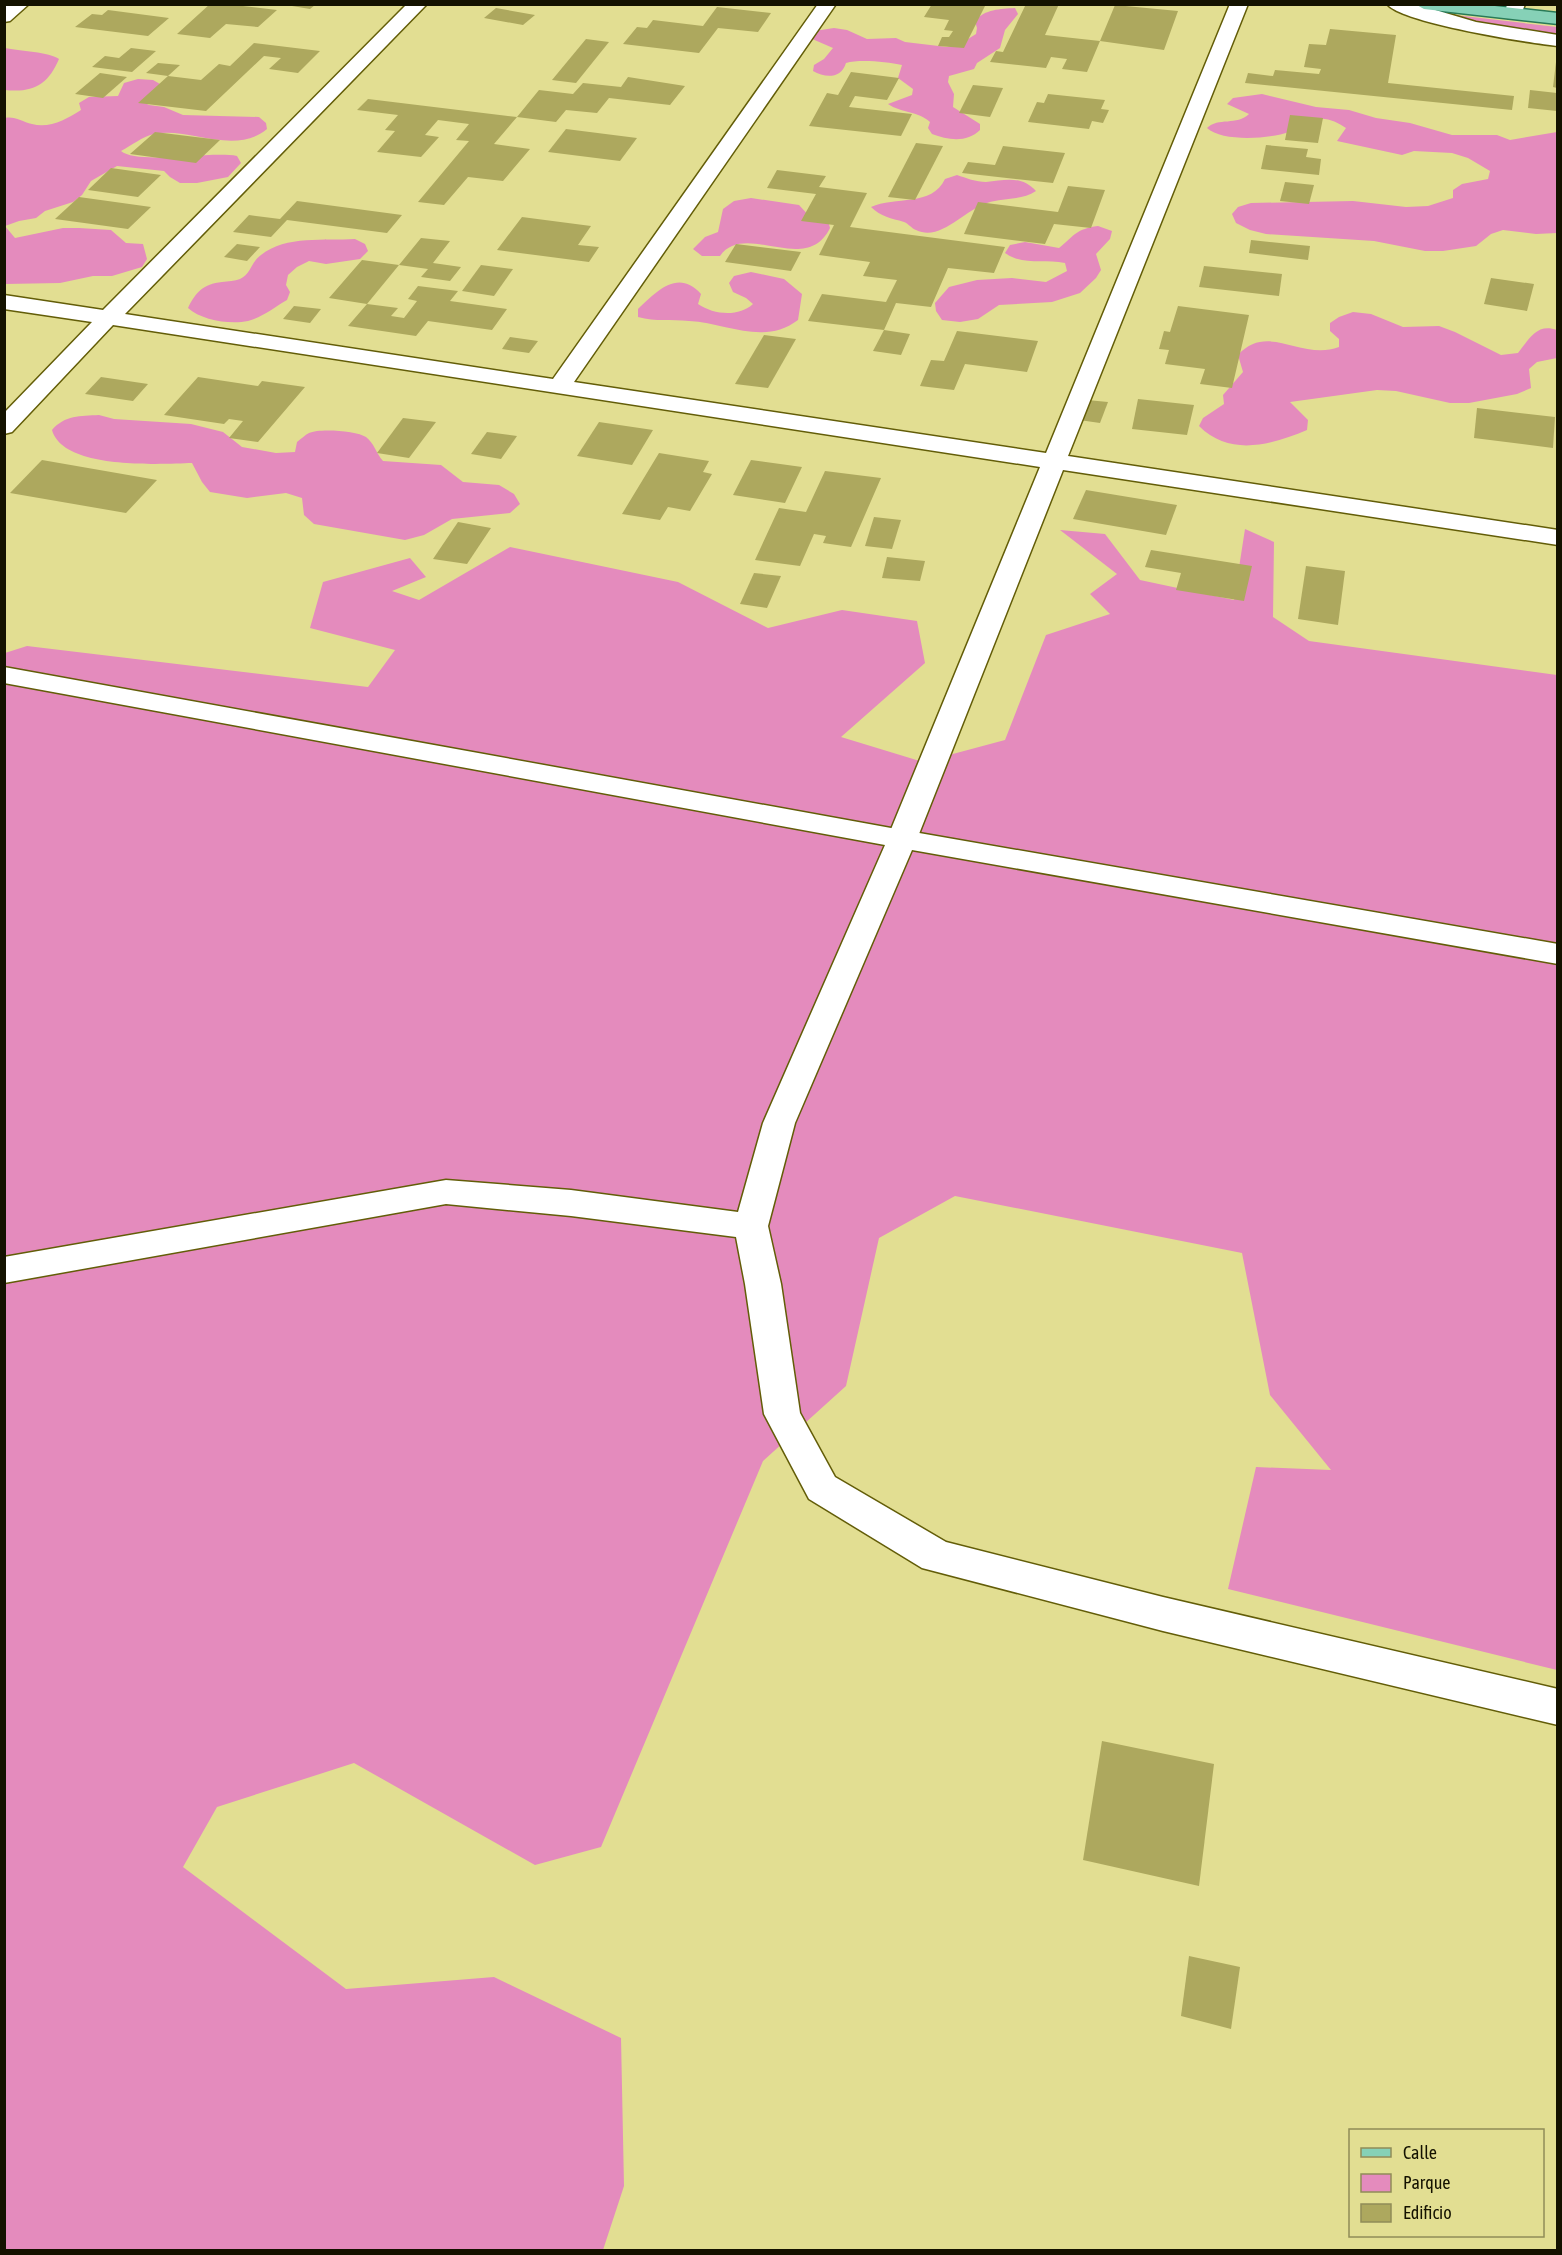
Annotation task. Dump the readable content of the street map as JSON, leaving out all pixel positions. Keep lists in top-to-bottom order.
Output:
{
  "legend": ["Calle", "Parque", "Edificio"]
}
